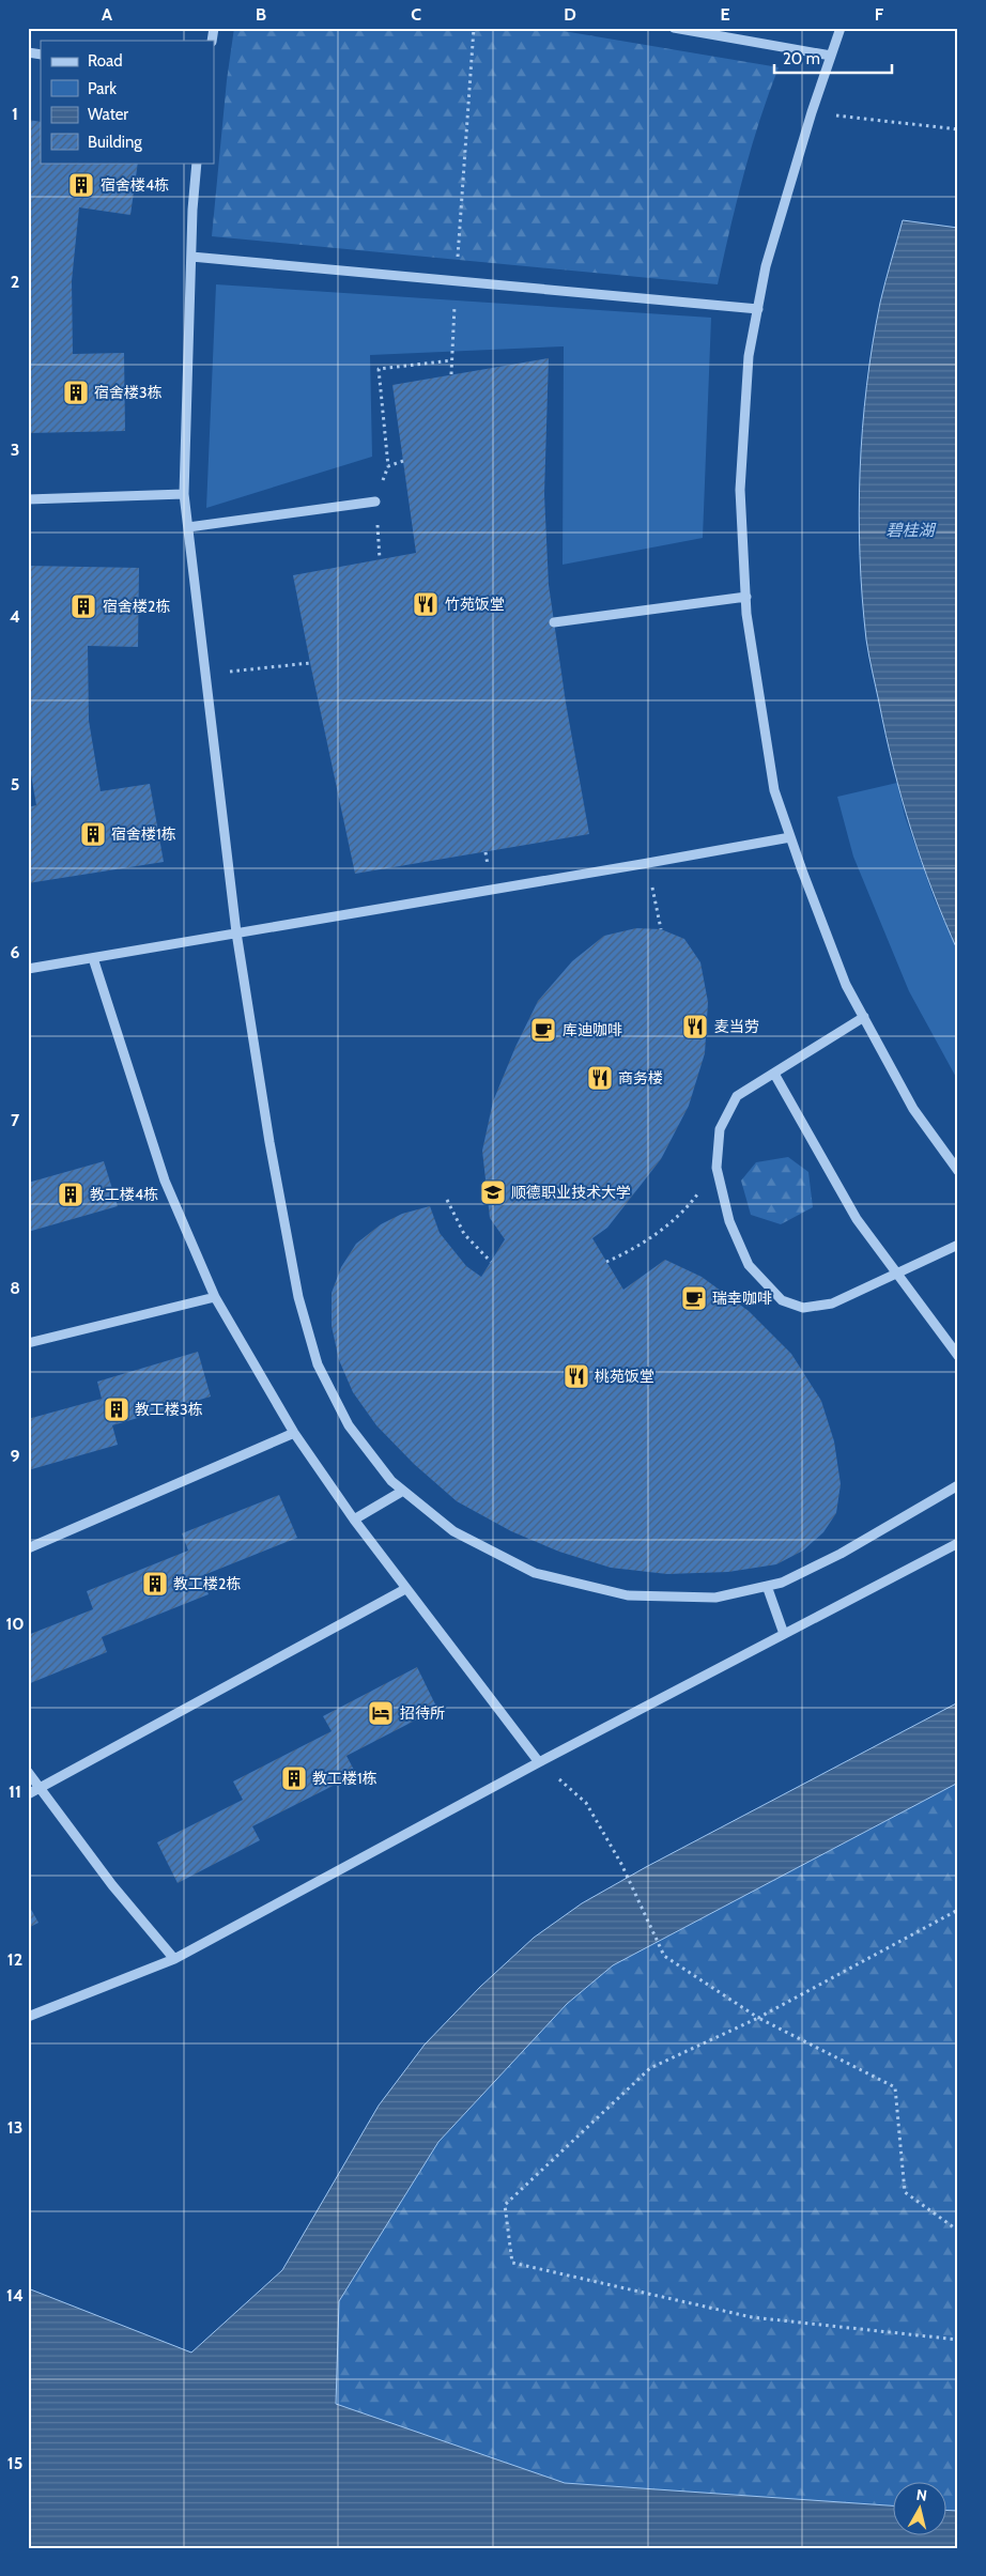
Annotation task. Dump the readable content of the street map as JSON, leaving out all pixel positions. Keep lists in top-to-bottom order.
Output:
{
  "water": ["碧桂湖"],
  "places": {
    "building": [
      "宿舍楼4栋",
      "宿舍楼3栋",
      "宿舍楼2栋",
      "宿舍楼1栋",
      "教工楼4栋",
      "教工楼3栋",
      "教工楼2栋",
      "教工楼1栋"
    ],
    "restaurant": [
      "竹苑饭堂",
      "麦当劳",
      "商务楼",
      "桃苑饭堂"
    ],
    "cafe": ["库迪咖啡", "瑞幸咖啡"],
    "school or university": ["顺德职业技术大学"],
    "hotel": ["招待所"]
  },
  "legend": [
    "Road",
    "Park",
    "Water",
    "Building"
  ],
  "scale_bar": "20 m",
  "north": "top",
  "grid": {
    "columns": [
      "A",
      "B",
      "C",
      "D",
      "E",
      "F"
    ],
    "rows": [
      "1",
      "2",
      "3",
      "4",
      "5",
      "6",
      "7",
      "8",
      "9",
      "10",
      "11",
      "12",
      "13",
      "14",
      "15"
    ]
  }
}
